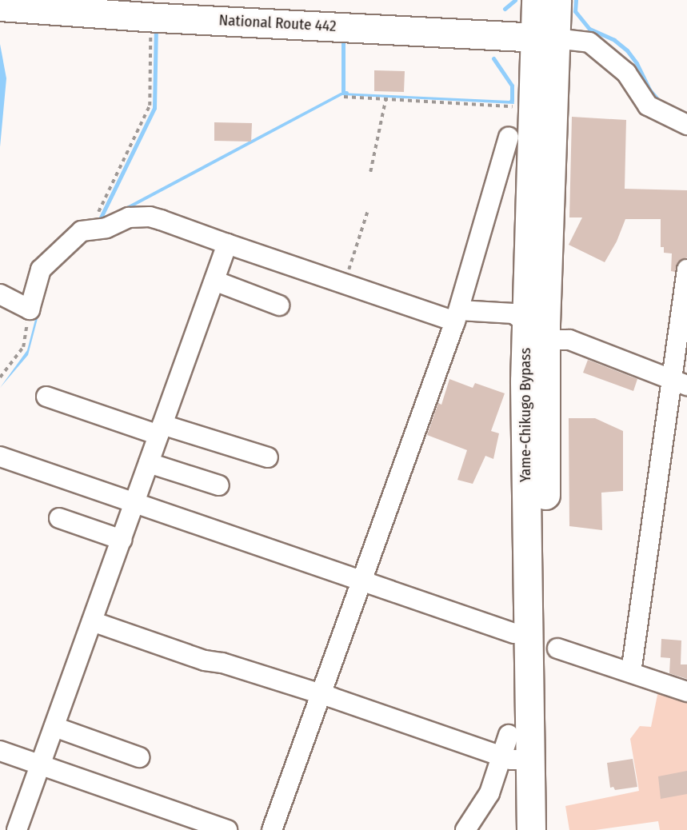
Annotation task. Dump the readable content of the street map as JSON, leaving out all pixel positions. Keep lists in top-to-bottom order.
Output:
{
  "streets": {
    "highway": ["National Route 442", "Yame-Chikugo Bypass"]
  },
  "crossings": [
    ["National Route 442", "Yame-Chikugo Bypass"]
  ]
}
